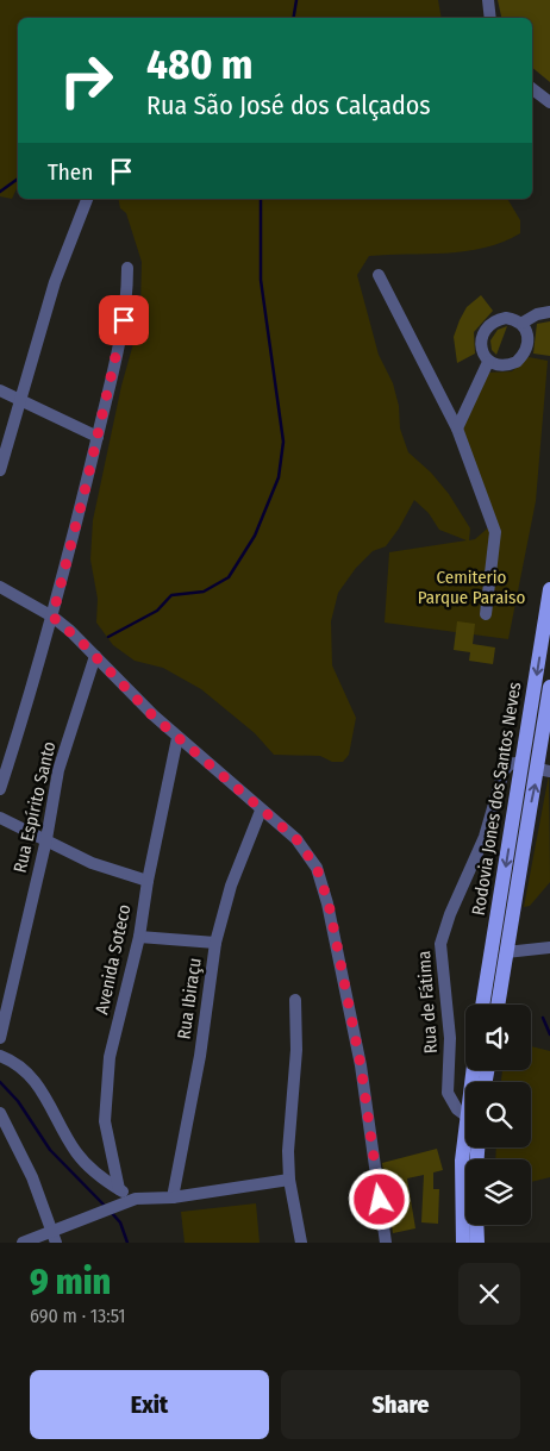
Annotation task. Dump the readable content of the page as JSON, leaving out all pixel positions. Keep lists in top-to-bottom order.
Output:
{
  "streets": {
    "main road": ["Rodovia Jones dos Santos Neves"],
    "street": [
      "Rua Espírito Santo",
      "Avenida Soteco",
      "Rua Ibiraçu",
      "Rua de Fátima"
    ]
  },
  "crossings": [
    ["Rodovia Jones dos Santos Neves", "Rua de Fátima"]
  ],
  "parks": ["Cemiterio Parque Paraiso"],
  "page": {
    "turn": ["480 m", "Rua São José dos Calçados"],
    "then": "Then",
    "heading": ["9 min", "690 m · 13:51"],
    "buttons": ["Exit", "Share"]
  }
}
